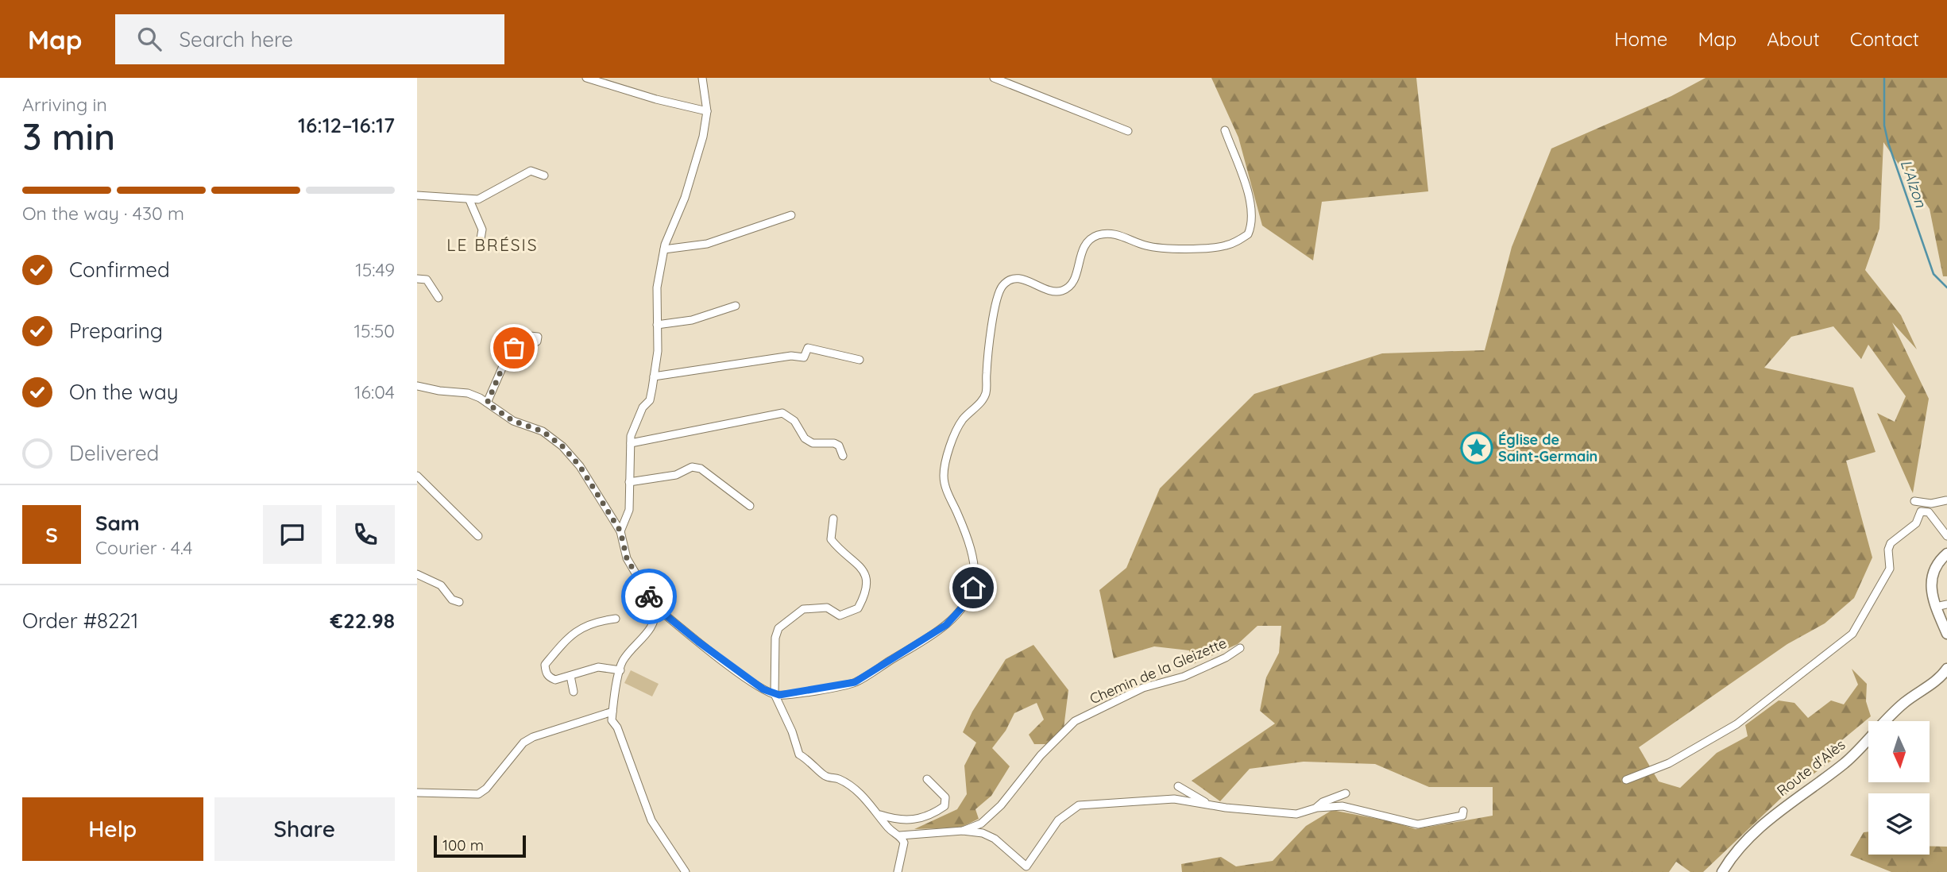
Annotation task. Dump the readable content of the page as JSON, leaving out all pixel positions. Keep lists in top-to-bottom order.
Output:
{
  "streets": {
    "main road": ["Route d'Alès"],
    "street": ["Chemin de la Gleizette"]
  },
  "districts": ["LE BRÉSIS"],
  "water": ["L'Alzon"],
  "places": {
    "place": ["Église de Saint-Germain"]
  },
  "scale_bar": "100 m",
  "north": "bottom",
  "page": {
    "header": "Map",
    "search": "Search here",
    "nav": [
      "Home",
      "Map",
      "About",
      "Contact"
    ],
    "heading": ["3 min", "Arriving in", "16:12–16:17"],
    "panel": [
      "Sam",
      "Courier · 4.4",
      "Order #8221",
      "€22.98"
    ],
    "bar": "On the way · 430 m",
    "list": [
      ["Confirmed", "15:49"],
      ["Preparing", "15:50"],
      ["On the way", "16:04"],
      "Delivered"
    ],
    "round": "S",
    "buttons": ["Help", "Share"],
    "scale": "100 m"
  }
}
